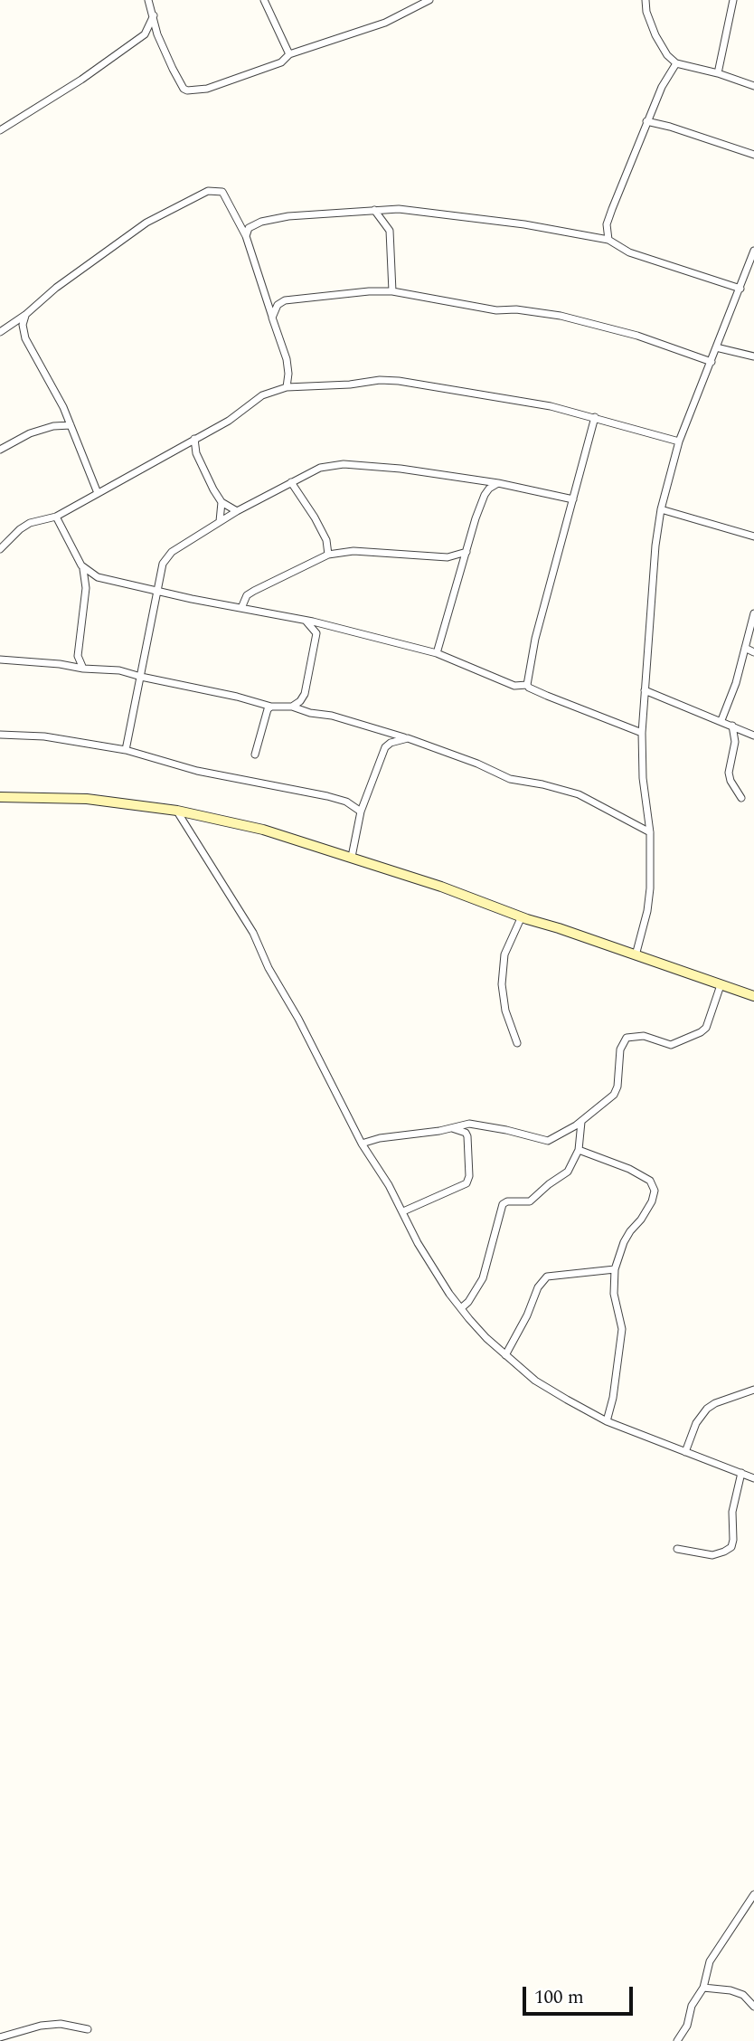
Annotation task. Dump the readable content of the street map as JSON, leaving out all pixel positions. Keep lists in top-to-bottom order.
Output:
{
  "scale_bar": "100 m"
}
